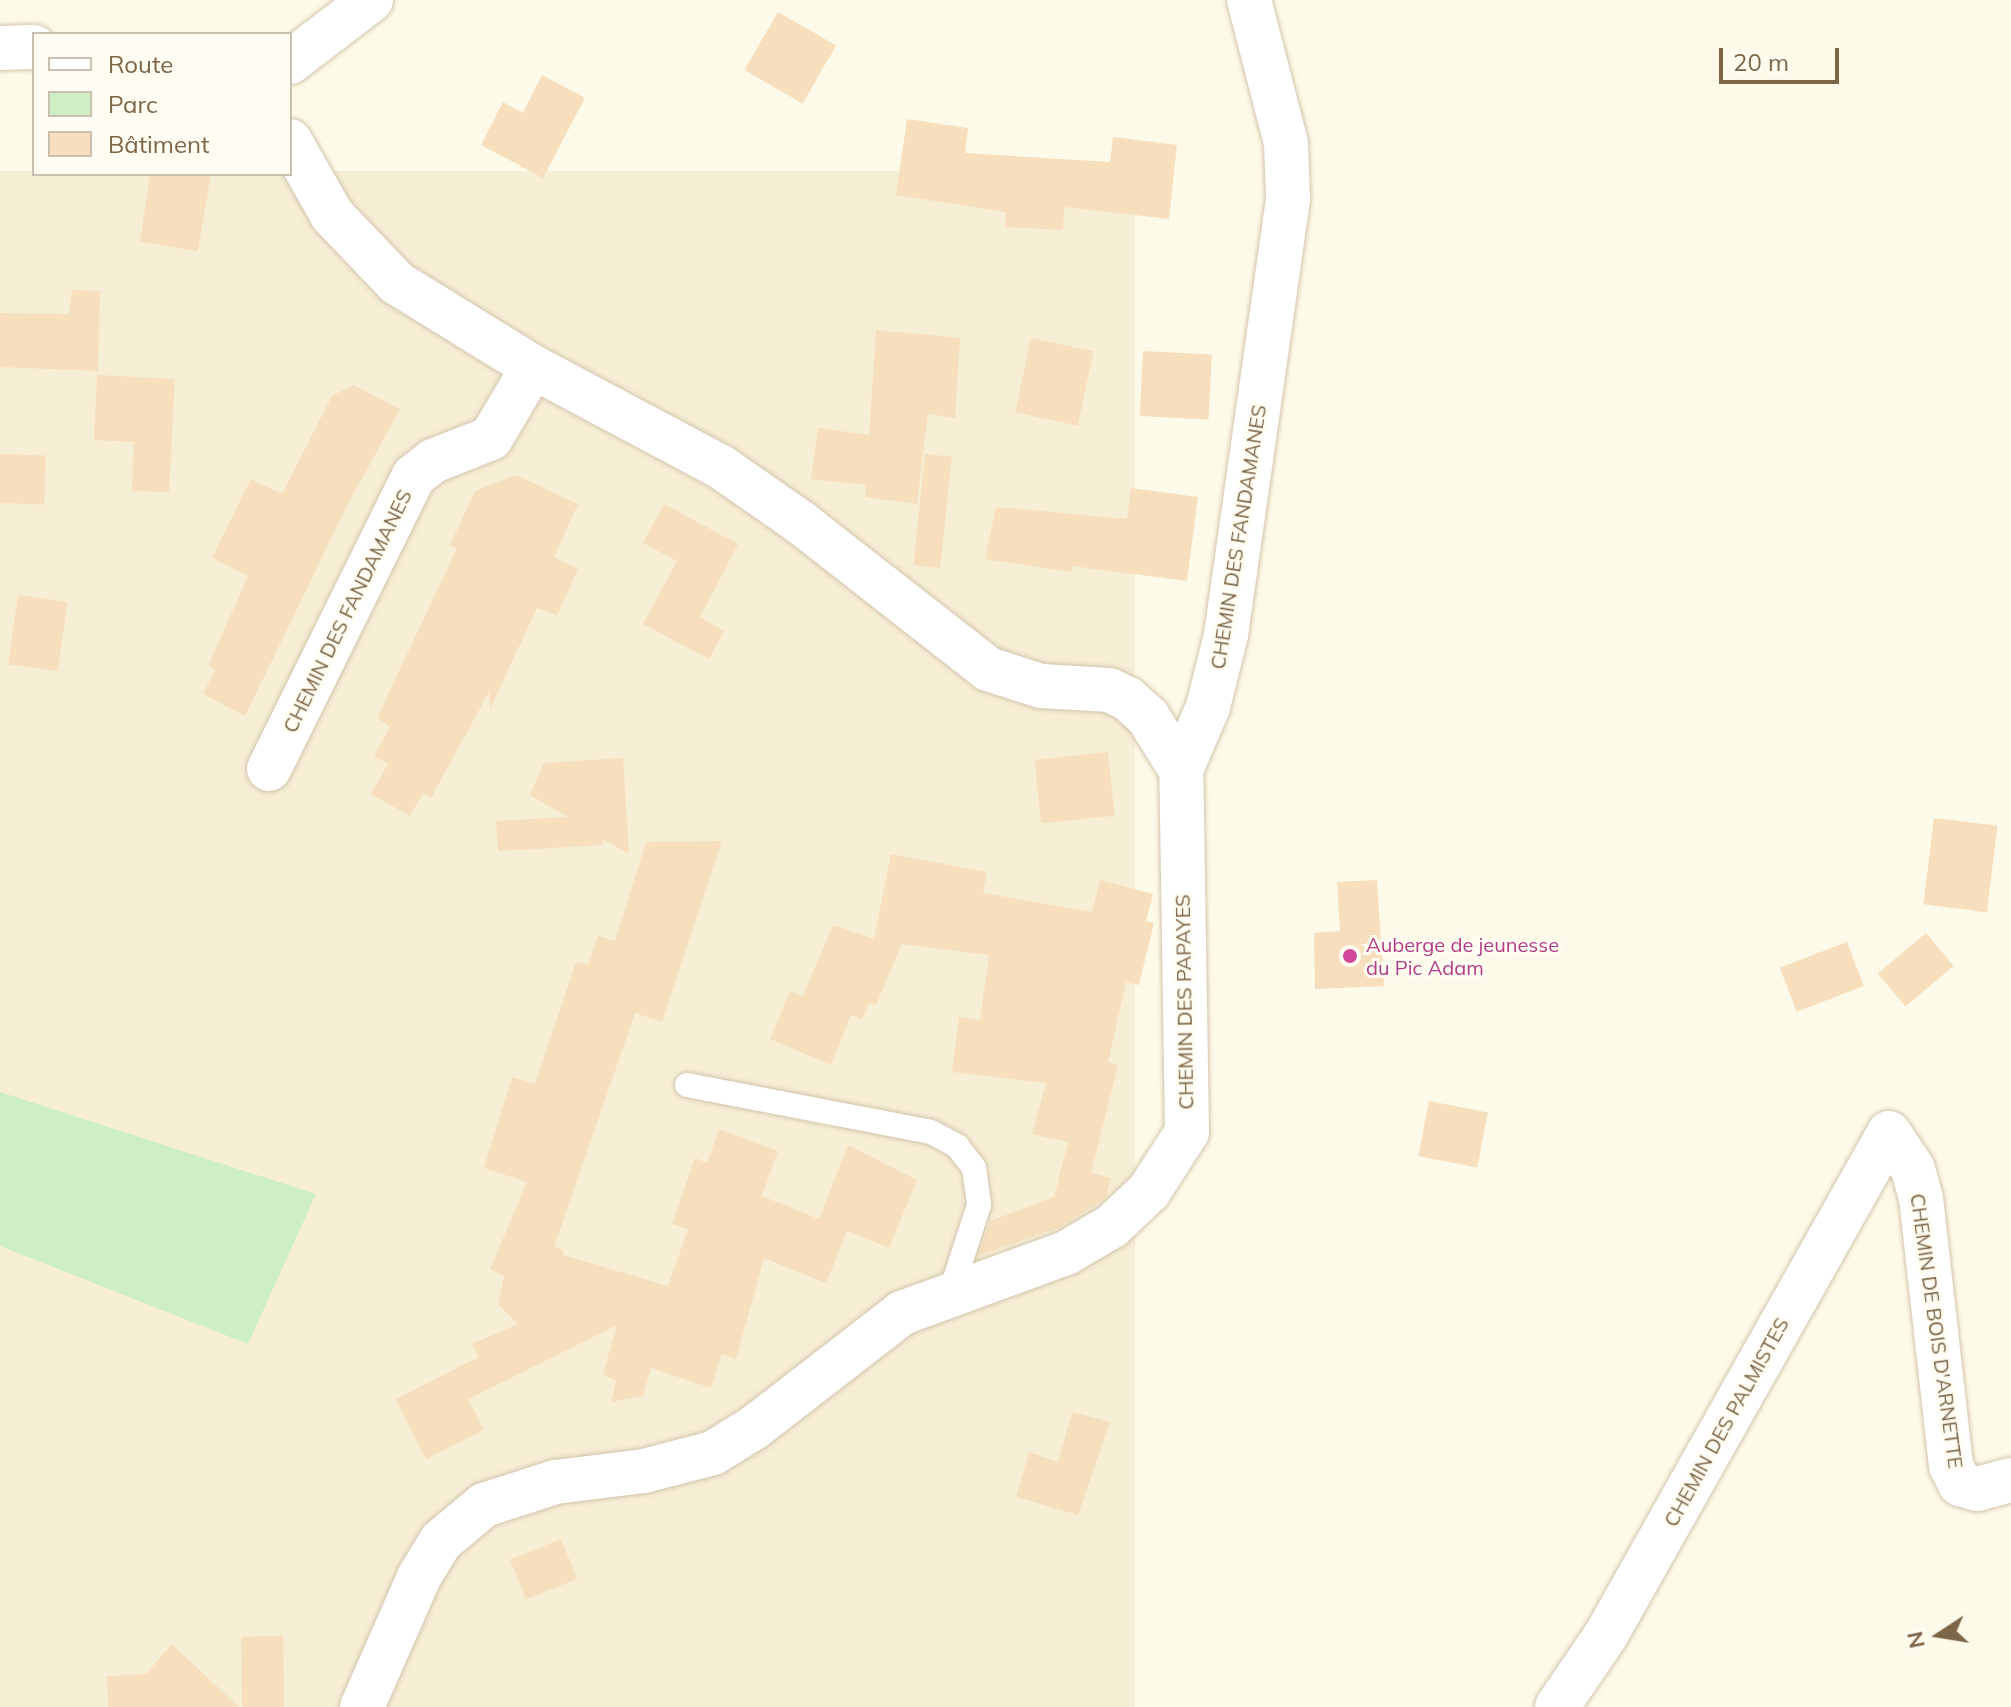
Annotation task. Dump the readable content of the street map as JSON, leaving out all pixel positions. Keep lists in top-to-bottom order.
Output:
{
  "streets": {
    "street": [
      "CHEMIN DES FANDAMANES",
      "CHEMIN DES PAPAYES",
      "CHEMIN DE BOIS D'ARNETTE",
      "CHEMIN DES PALMISTES"
    ]
  },
  "crossings": [
    ["CHEMIN DES FANDAMANES", "CHEMIN DES PAPAYES"],
    ["CHEMIN DE BOIS D'ARNETTE", "CHEMIN DES PALMISTES"]
  ],
  "places": ["Auberge de jeunesse du Pic Adam"],
  "legend": ["Route", "Parc", "Bâtiment"],
  "scale_bar": "20 m",
  "north": "left"
}
